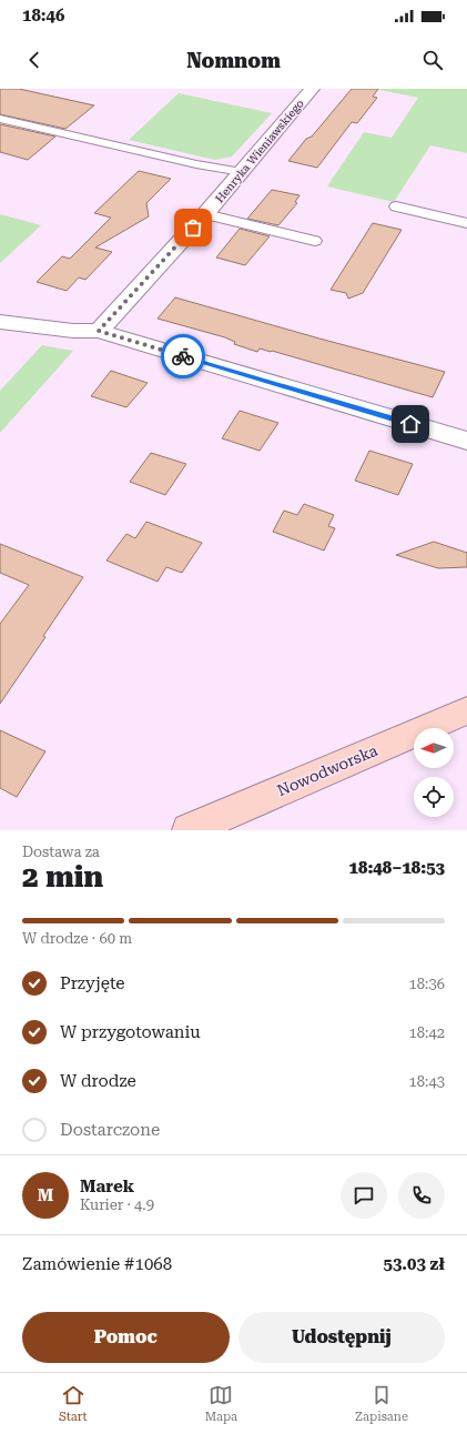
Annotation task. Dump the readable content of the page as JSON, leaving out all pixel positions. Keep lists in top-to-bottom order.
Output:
{
  "streets": {
    "main road": ["Nowodworska"],
    "street": ["Henryka Wieniawskiego"]
  },
  "north": "left",
  "page": {
    "status": "18:46",
    "header": "Nomnom",
    "heading": ["2 min", "Dostawa za", "18:48–18:53"],
    "panel": [
      "Marek",
      "Kurier · 4.9",
      "Zamówienie #1068",
      "53.03 zł"
    ],
    "bar": "W drodze · 60 m",
    "list": [
      ["Przyjęte", "18:36"],
      ["W przygotowaniu", "18:42"],
      ["W drodze", "18:43"],
      "Dostarczone"
    ],
    "round": "M",
    "buttons": ["Pomoc", "Udostępnij"],
    "tabs": ["Start", "Mapa", "Zapisane"]
  }
}
